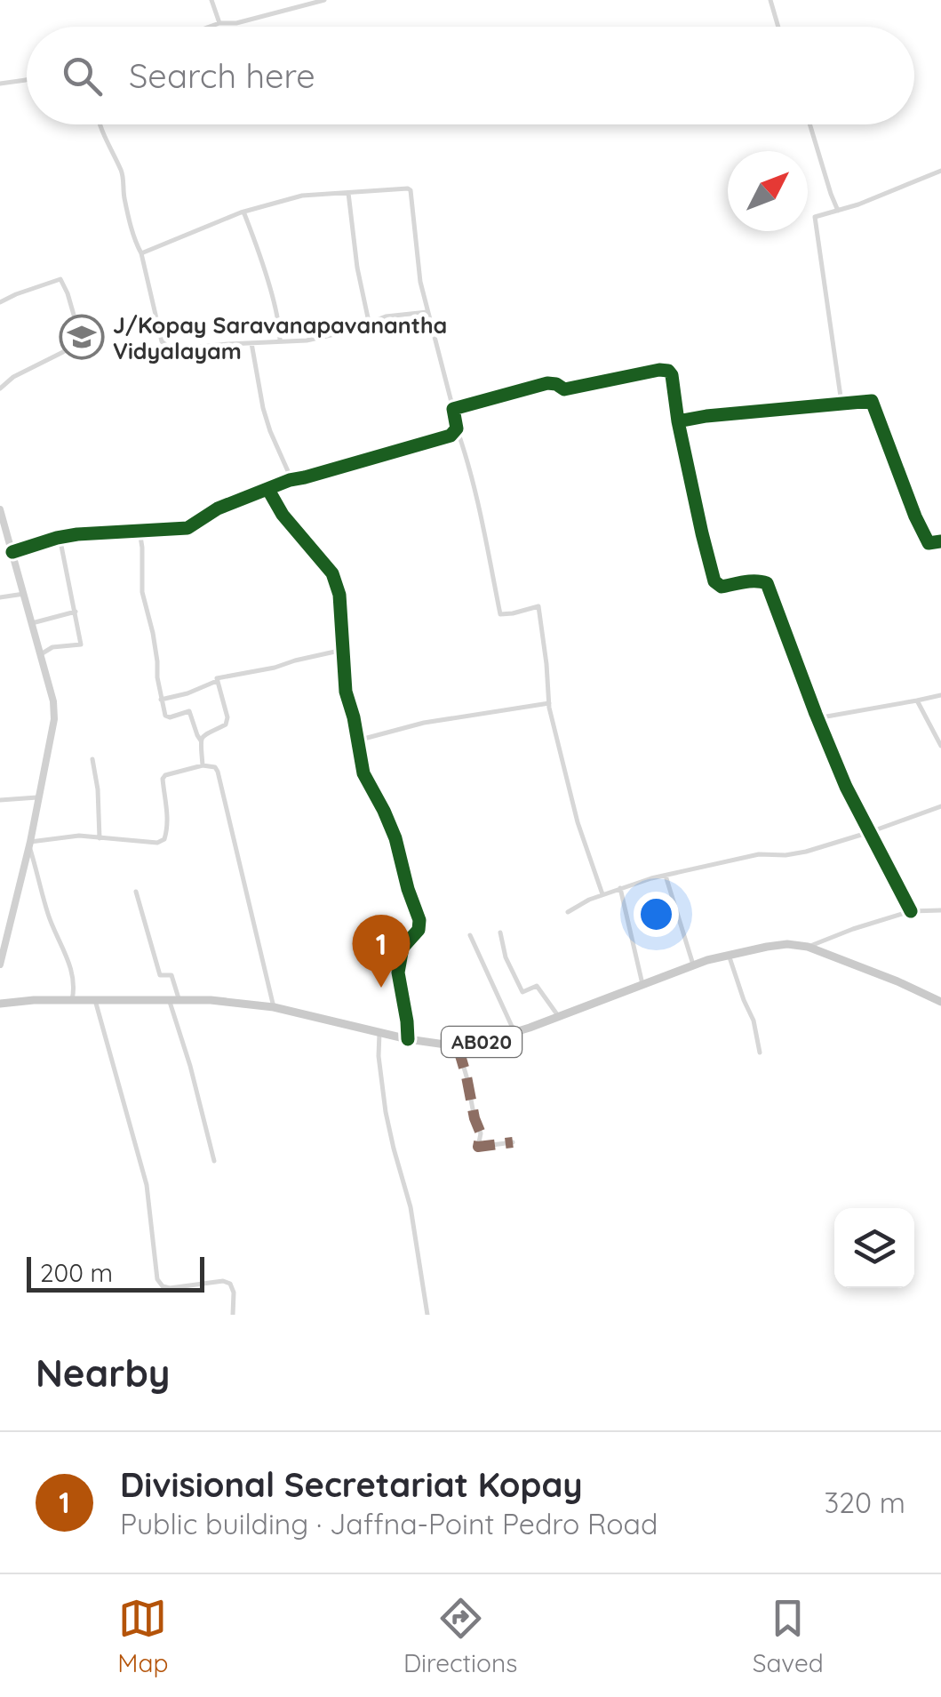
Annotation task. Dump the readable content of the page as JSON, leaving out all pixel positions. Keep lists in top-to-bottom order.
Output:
{
  "streets": {
    "main road": ["AB020"]
  },
  "places": {
    "school or university": ["J/Kopay Saravanapavanantha Vidyalayam"]
  },
  "scale_bar": "200 m",
  "north": "top right",
  "page": {
    "search": "Search here",
    "pins": "1",
    "scale": "200 m",
    "heading": "Nearby",
    "list": [
      {
        "mark": "1",
        "name": "Divisional Secretariat Kopay",
        "note": "Public building · Jaffna-Point Pedro Road",
        "value": "320 m"
      }
    ],
    "nav": ["Map", "Directions", "Saved"]
  }
}
